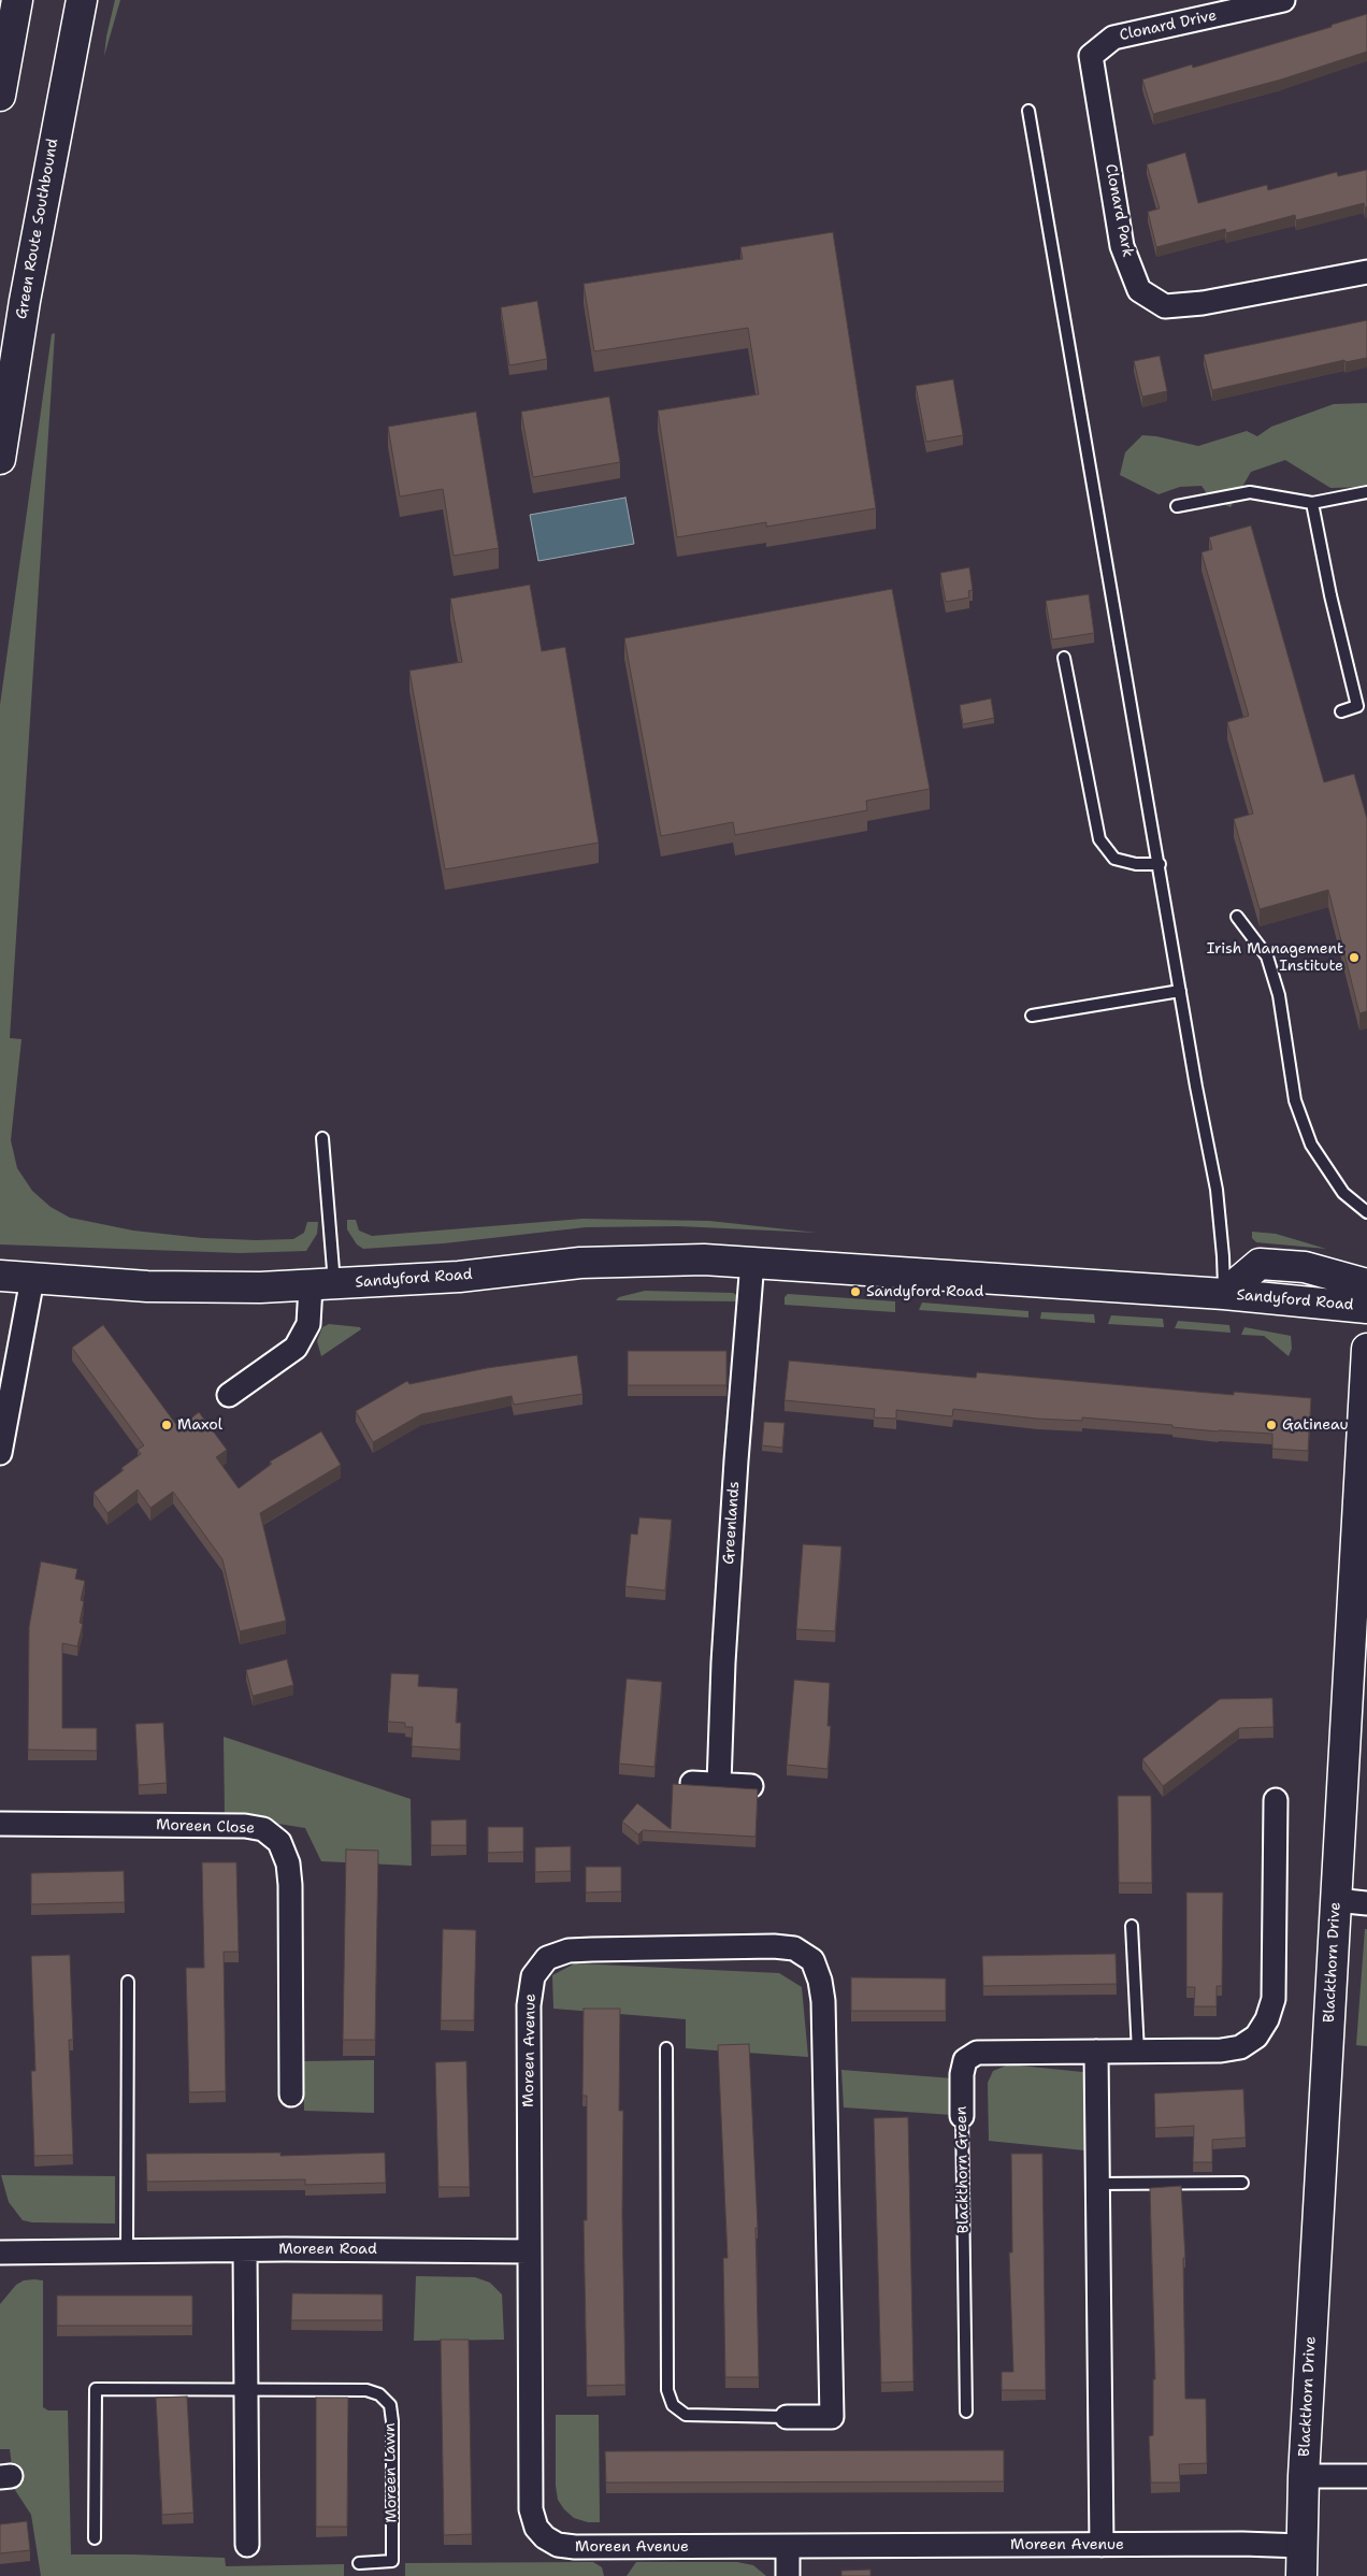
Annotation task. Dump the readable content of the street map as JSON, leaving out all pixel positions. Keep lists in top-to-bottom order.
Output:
{
  "streets": {
    "main road": ["Green Route Southbound", "Sandyford Road", "Blackthorn Drive"],
    "street": [
      "Clonard Drive",
      "Clonard Park",
      "Greenlands",
      "Moreen Close",
      "Moreen Avenue",
      "Blackthorn Green",
      "Moreen Road"
    ],
    "lane": ["Moreen Lawn"]
  },
  "crossings": [
    ["Clonard Drive", "Clonard Park"],
    ["Sandyford Road", "Greenlands"],
    ["Blackthorn Drive", "Moreen Avenue"],
    ["Moreen Avenue", "Moreen Road"]
  ],
  "places": [
    "Irish Management Institute",
    "Sandyford Road",
    "Maxol",
    "Gatineau"
  ]
}
